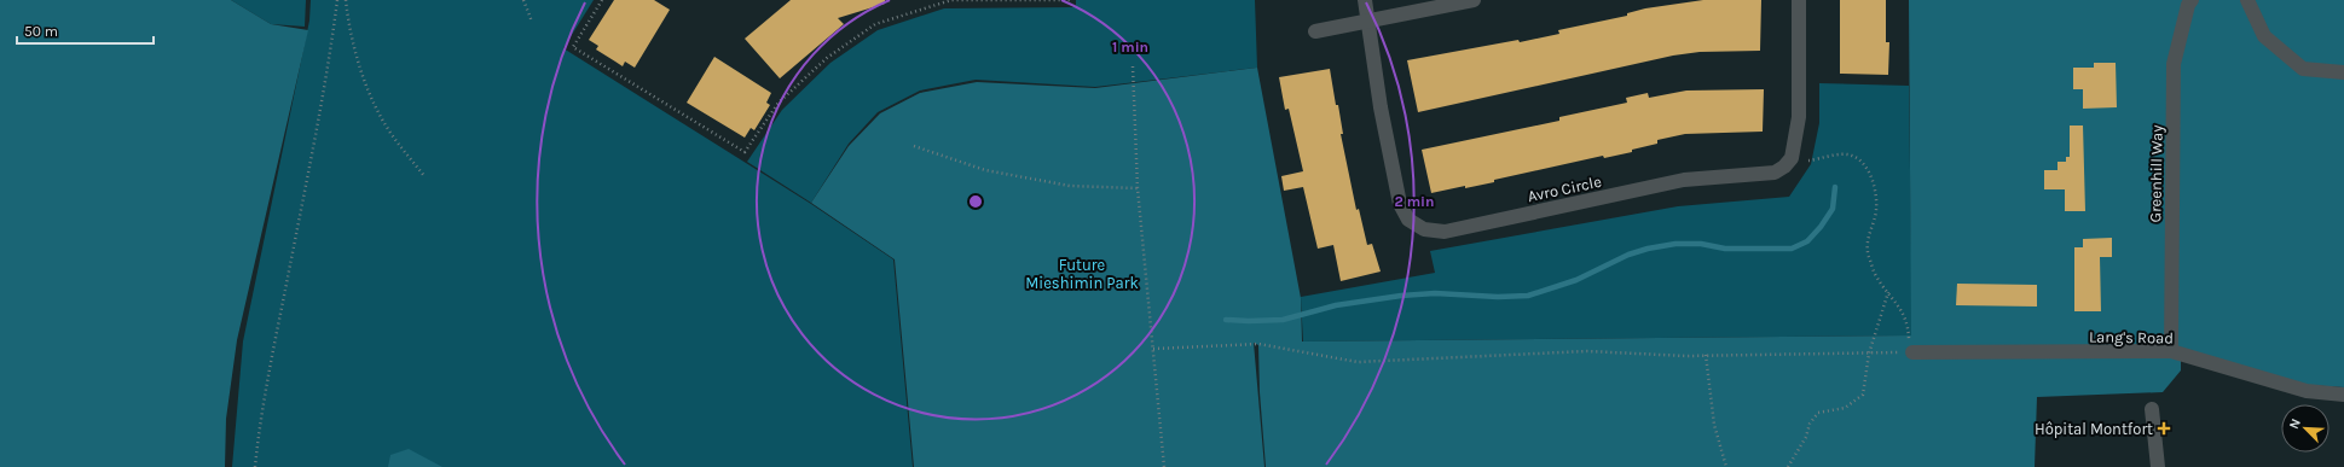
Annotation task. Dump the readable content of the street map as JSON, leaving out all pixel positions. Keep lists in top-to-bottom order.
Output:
{
  "streets": {
    "street": ["Greenhill Way", "Avro Circle", "Lang's Road"]
  },
  "crossings": [
    ["Greenhill Way", "Lang's Road"]
  ],
  "parks": ["Future Mieshimin Park"],
  "places": {
    "health": ["Hôpital Montfort"]
  },
  "scale_bar": "50 m",
  "north": "top left",
  "rings": ["1 min", "2 min"]
}
